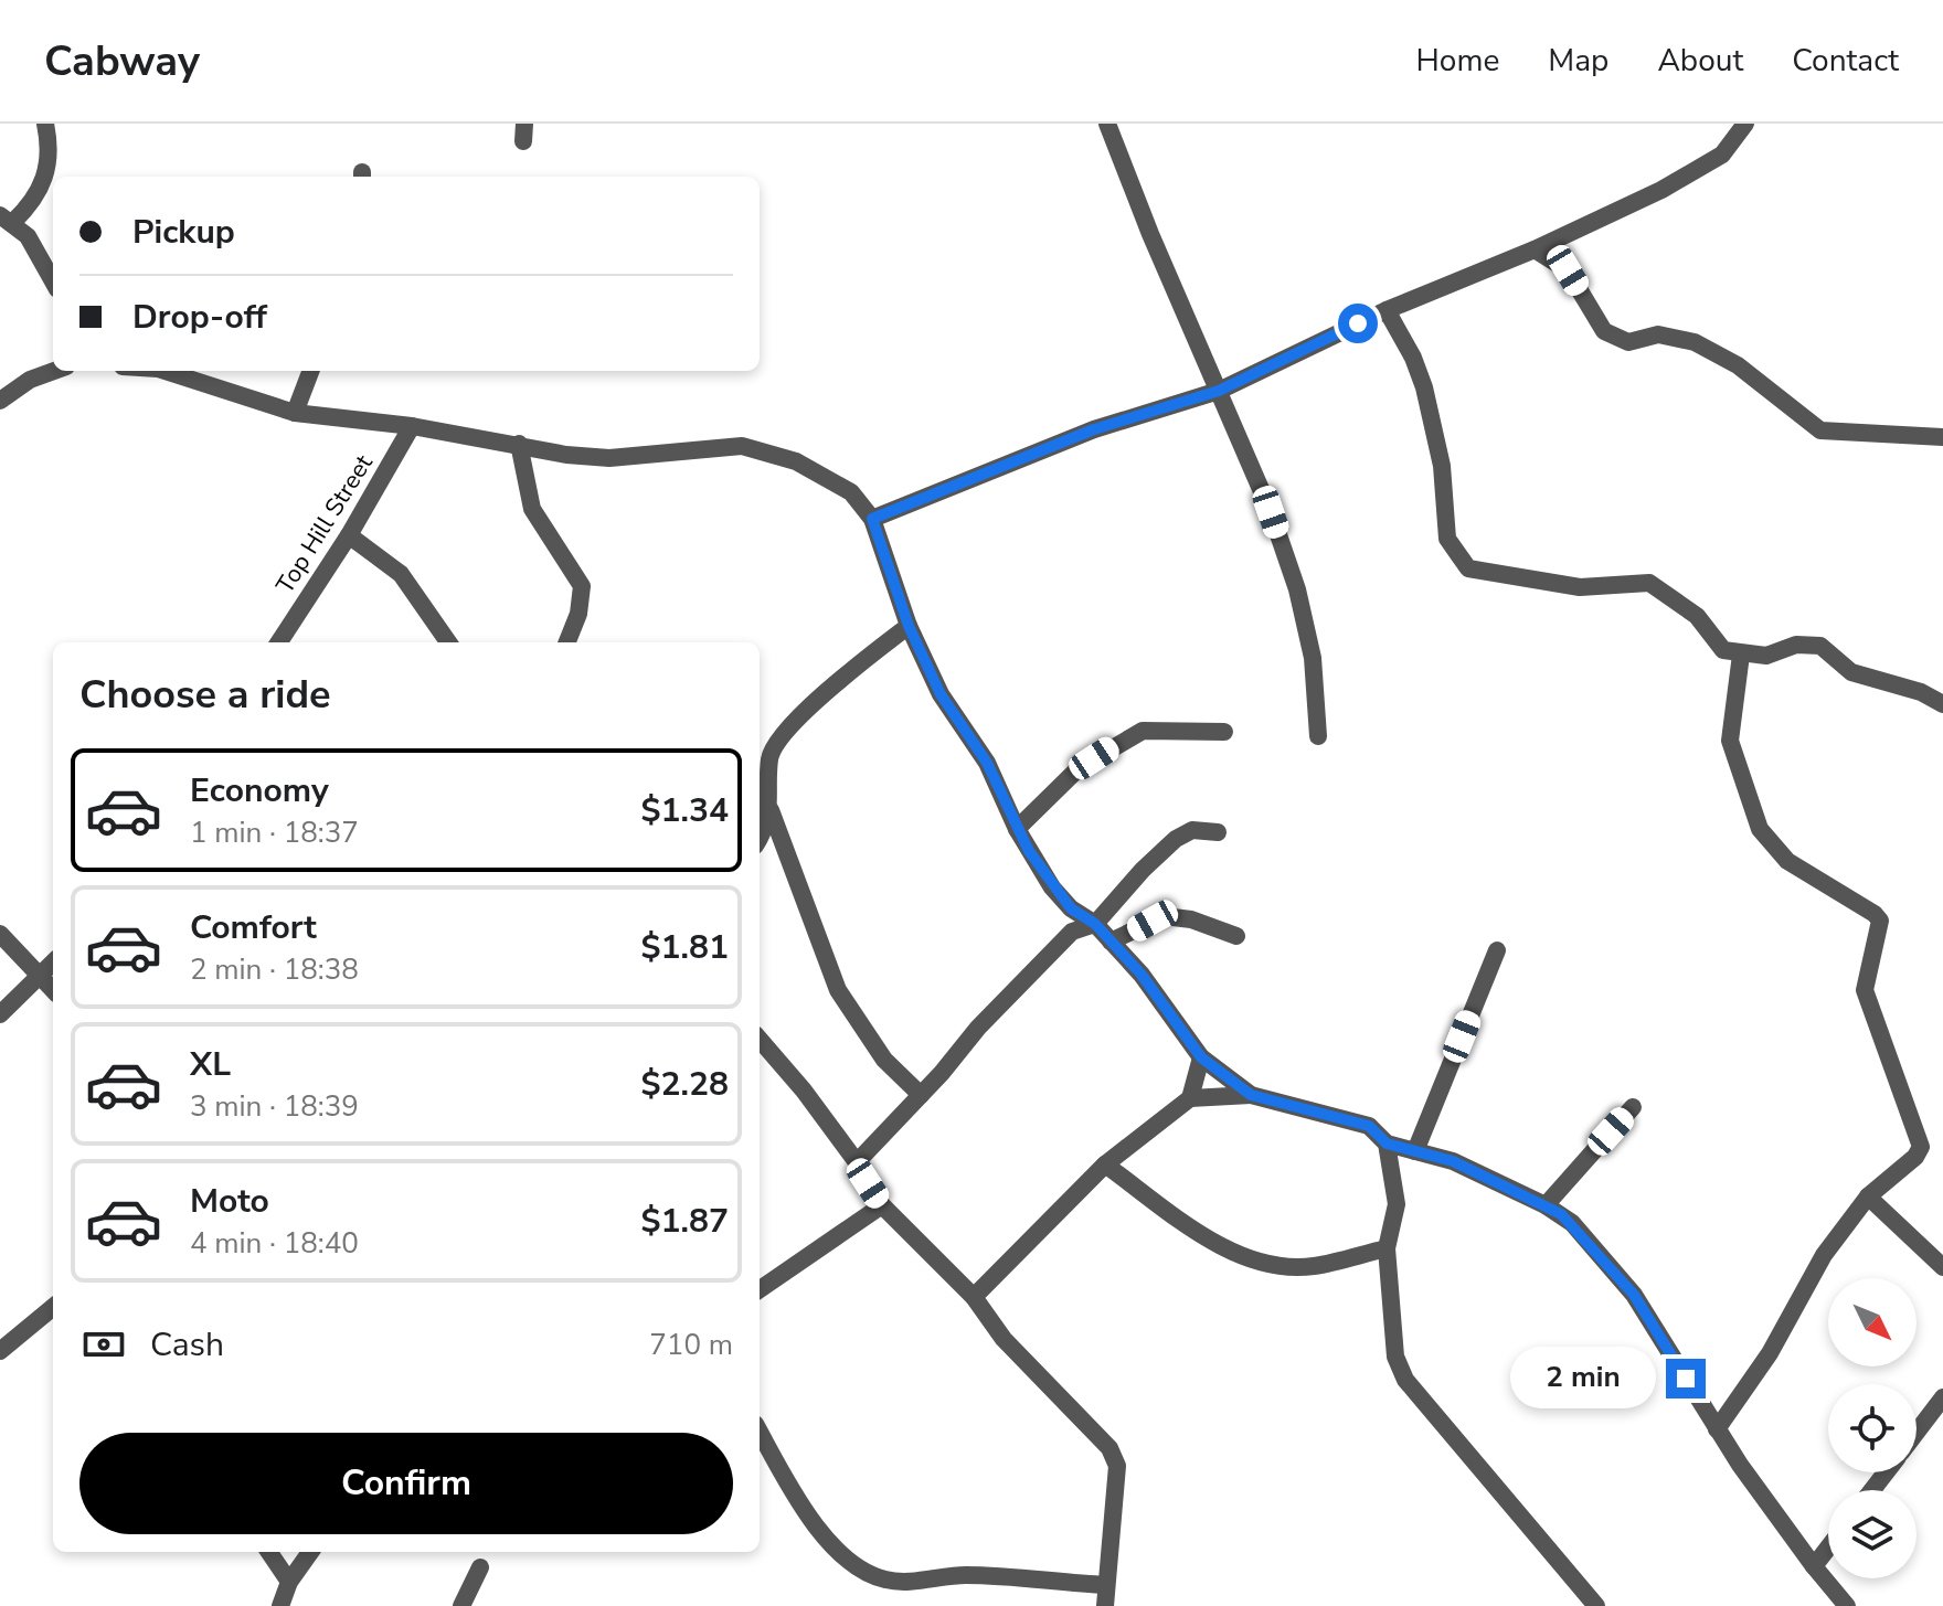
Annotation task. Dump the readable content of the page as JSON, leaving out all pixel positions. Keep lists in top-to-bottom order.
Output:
{
  "streets": {
    "street": ["Top Hill Street"]
  },
  "north": "bottom right",
  "page": {
    "header": "Cabway",
    "nav": [
      "Home",
      "Map",
      "About",
      "Contact"
    ],
    "banner": ["Pickup", "Drop-off"],
    "heading": "Choose a ride",
    "list": [
      {
        "name": "Economy",
        "note": "1 min · 18:37",
        "value": "$1.34"
      },
      {
        "name": "Comfort",
        "note": "2 min · 18:38",
        "value": "$1.81"
      },
      {
        "name": "XL",
        "note": "3 min · 18:39",
        "value": "$2.28"
      },
      {
        "name": "Moto",
        "note": "4 min · 18:40",
        "value": "$1.87"
      }
    ],
    "pay": ["Cash", "710 m"],
    "bubble": "2 min",
    "buttons": "Confirm"
  }
}
